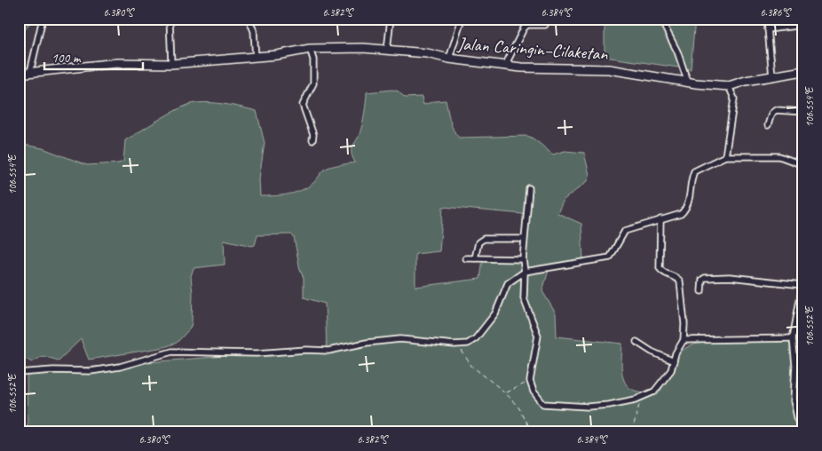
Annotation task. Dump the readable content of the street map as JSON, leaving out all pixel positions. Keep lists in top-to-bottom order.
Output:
{
  "streets": {
    "street": ["Jalan Caringin–Cilaketan"]
  },
  "scale_bar": "100 m",
  "coordinates": [
    "6.380°S",
    "6.382°S",
    "6.384°S",
    "6.386°S",
    "106.554°E",
    "106.552°E"
  ]
}
